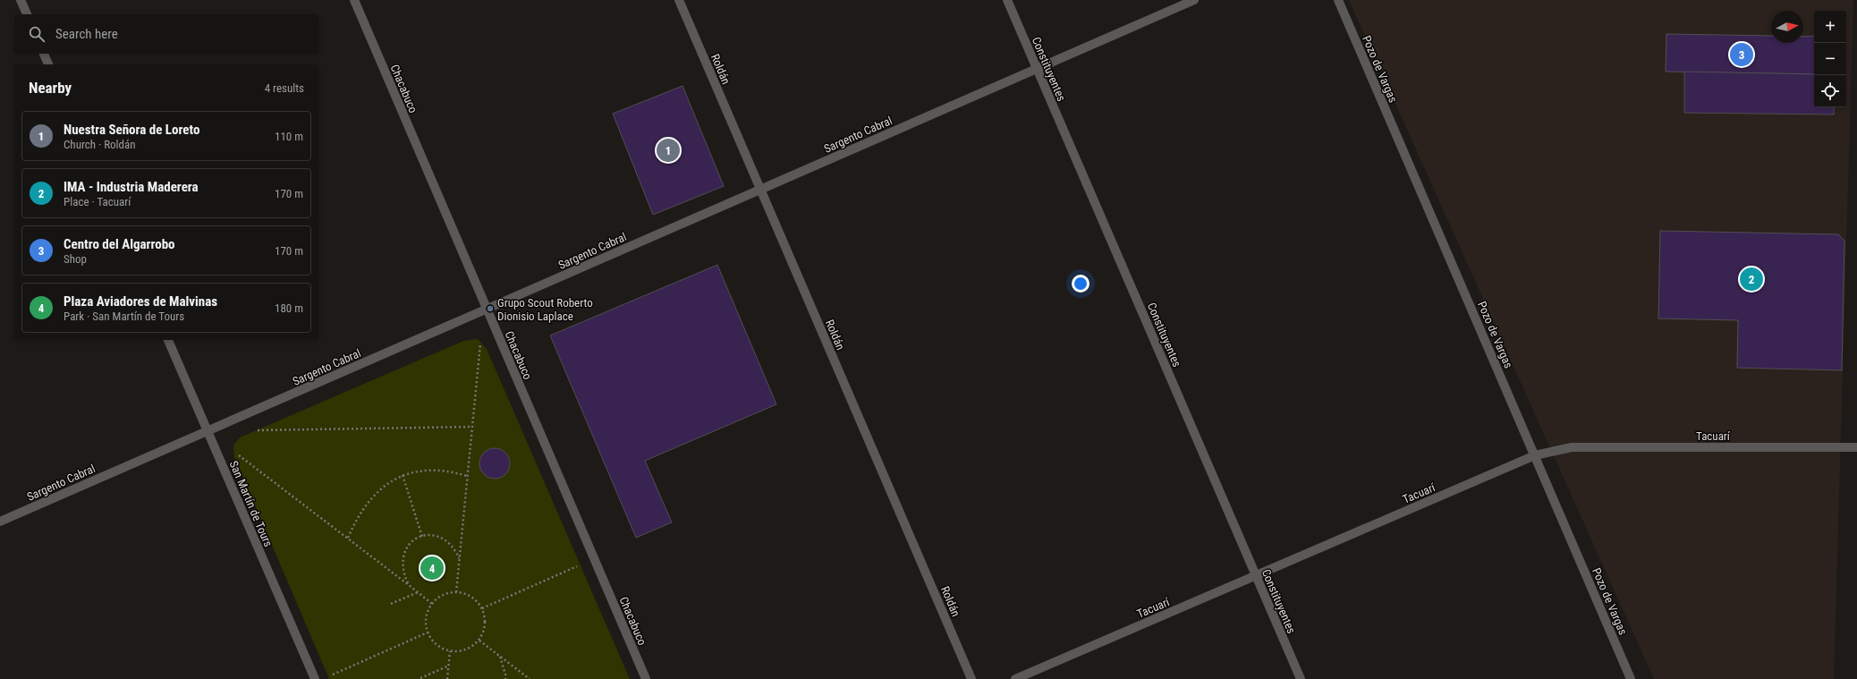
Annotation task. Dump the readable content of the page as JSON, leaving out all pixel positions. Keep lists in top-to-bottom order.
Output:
{
  "streets": {
    "street": [
      "Roldán",
      "Constituyentes",
      "Pozo de Vargas",
      "Chacabuco",
      "Sargento Cabral",
      "Tacuarí",
      "San Martín de Tours"
    ]
  },
  "crossings": [
    ["Roldán", "Sargento Cabral"],
    ["Constituyentes", "Sargento Cabral"],
    ["Constituyentes", "Tacuarí"],
    ["Pozo de Vargas", "Tacuarí"],
    ["Chacabuco", "Sargento Cabral"],
    ["Sargento Cabral", "San Martín de Tours"]
  ],
  "places": ["Grupo Scout Roberto Dionisio Laplace"],
  "north": "right",
  "page": {
    "map_buttons": ["+", "−"],
    "search": "Search here",
    "pins": [
      "3",
      "1",
      "2",
      "4"
    ],
    "heading": ["Nearby", "4 results"],
    "list": [
      {
        "mark": "1",
        "name": "Nuestra Señora de Loreto",
        "note": "Church · Roldán",
        "value": "110 m"
      },
      {
        "mark": "2",
        "name": "IMA - Industria Maderera",
        "note": "Place · Tacuarí",
        "value": "170 m"
      },
      {
        "mark": "3",
        "name": "Centro del Algarrobo",
        "note": "Shop",
        "value": "170 m"
      },
      {
        "mark": "4",
        "name": "Plaza Aviadores de Malvinas",
        "note": "Park · San Martín de Tours",
        "value": "180 m"
      }
    ]
  }
}
